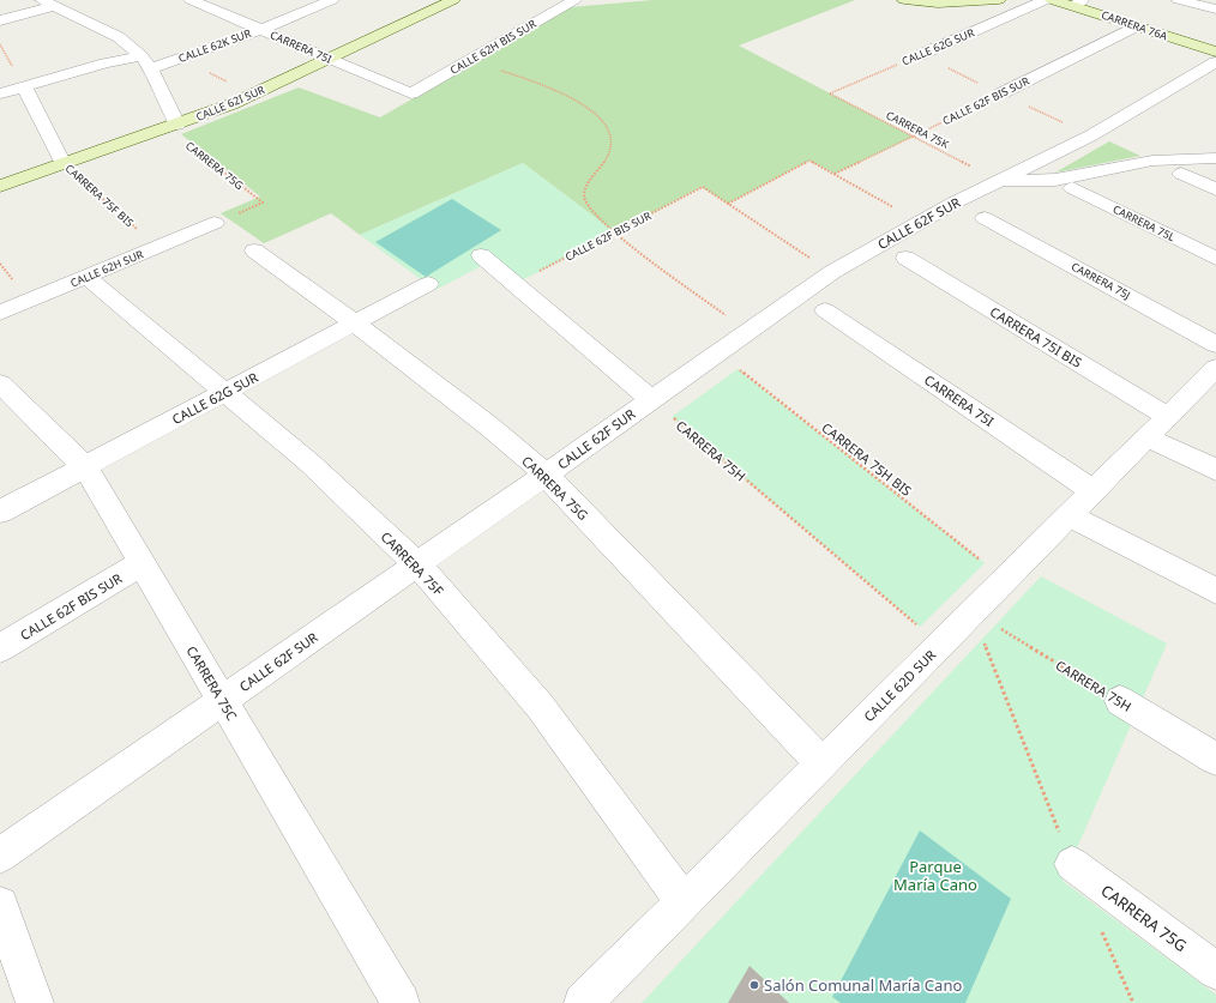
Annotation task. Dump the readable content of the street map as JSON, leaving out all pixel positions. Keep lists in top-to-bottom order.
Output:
{
  "streets": {
    "street": [
      "CARRERA 76A",
      "CALLE 62K SUR",
      "CARRERA 75I",
      "CALLE 62H BIS SUR",
      "CALLE 62G SUR",
      "CALLE 62F BIS SUR",
      "CALLE 62I SUR",
      "CARRERA 75G",
      "CARRERA 75F BIS",
      "CALLE 62F SUR",
      "CARRERA 75L",
      "CALLE 62H SUR",
      "CARRERA 75J",
      "CARRERA 75I BIS",
      "CARRERA 75H",
      "CARRERA 75F",
      "CARRERA 75C",
      "CALLE 62D SUR"
    ],
    "path": ["CARRERA 75K", "CARRERA 75H BIS"]
  },
  "crossings": [
    ["CARRERA 76A", "CALLE 62F BIS SUR"],
    ["CARRERA 76A", "CALLE 62F SUR"],
    ["CALLE 62K SUR", "CARRERA 75I"],
    ["CALLE 62K SUR", "CARRERA 75F BIS"],
    ["CARRERA 75I", "CALLE 62H BIS SUR"],
    ["CARRERA 75I", "CALLE 62I SUR"],
    ["CARRERA 75I", "CALLE 62D SUR"],
    ["CALLE 62G SUR", "CARRERA 75K"],
    ["CALLE 62G SUR", "CARRERA 75G"],
    ["CALLE 62G SUR", "CARRERA 75F"],
    ["CALLE 62G SUR", "CARRERA 75C"],
    ["CALLE 62F BIS SUR", "CARRERA 75K"],
    ["CALLE 62F BIS SUR", "CARRERA 75C"],
    ["CALLE 62I SUR", "CARRERA 75G"],
    ["CALLE 62I SUR", "CARRERA 75F BIS"],
    ["CARRERA 75K", "CALLE 62F SUR"],
    ["CARRERA 75G", "CALLE 62F SUR"],
    ["CARRERA 75G", "CALLE 62D SUR"],
    ["CARRERA 75F BIS", "CALLE 62H SUR"],
    ["CALLE 62F SUR", "CARRERA 75H"],
    ["CALLE 62F SUR", "CARRERA 75H BIS"],
    ["CALLE 62F SUR", "CARRERA 75F"],
    ["CALLE 62F SUR", "CARRERA 75C"],
    ["CALLE 62H SUR", "CARRERA 75F"],
    ["CARRERA 75J", "CALLE 62D SUR"],
    ["CARRERA 75I BIS", "CALLE 62D SUR"],
    ["CARRERA 75H", "CALLE 62D SUR"],
    ["CARRERA 75H BIS", "CALLE 62D SUR"],
    ["CARRERA 75F", "CALLE 62D SUR"]
  ],
  "parks": ["Parque María Cano"],
  "places": ["Salón Comunal María Cano"]
}
